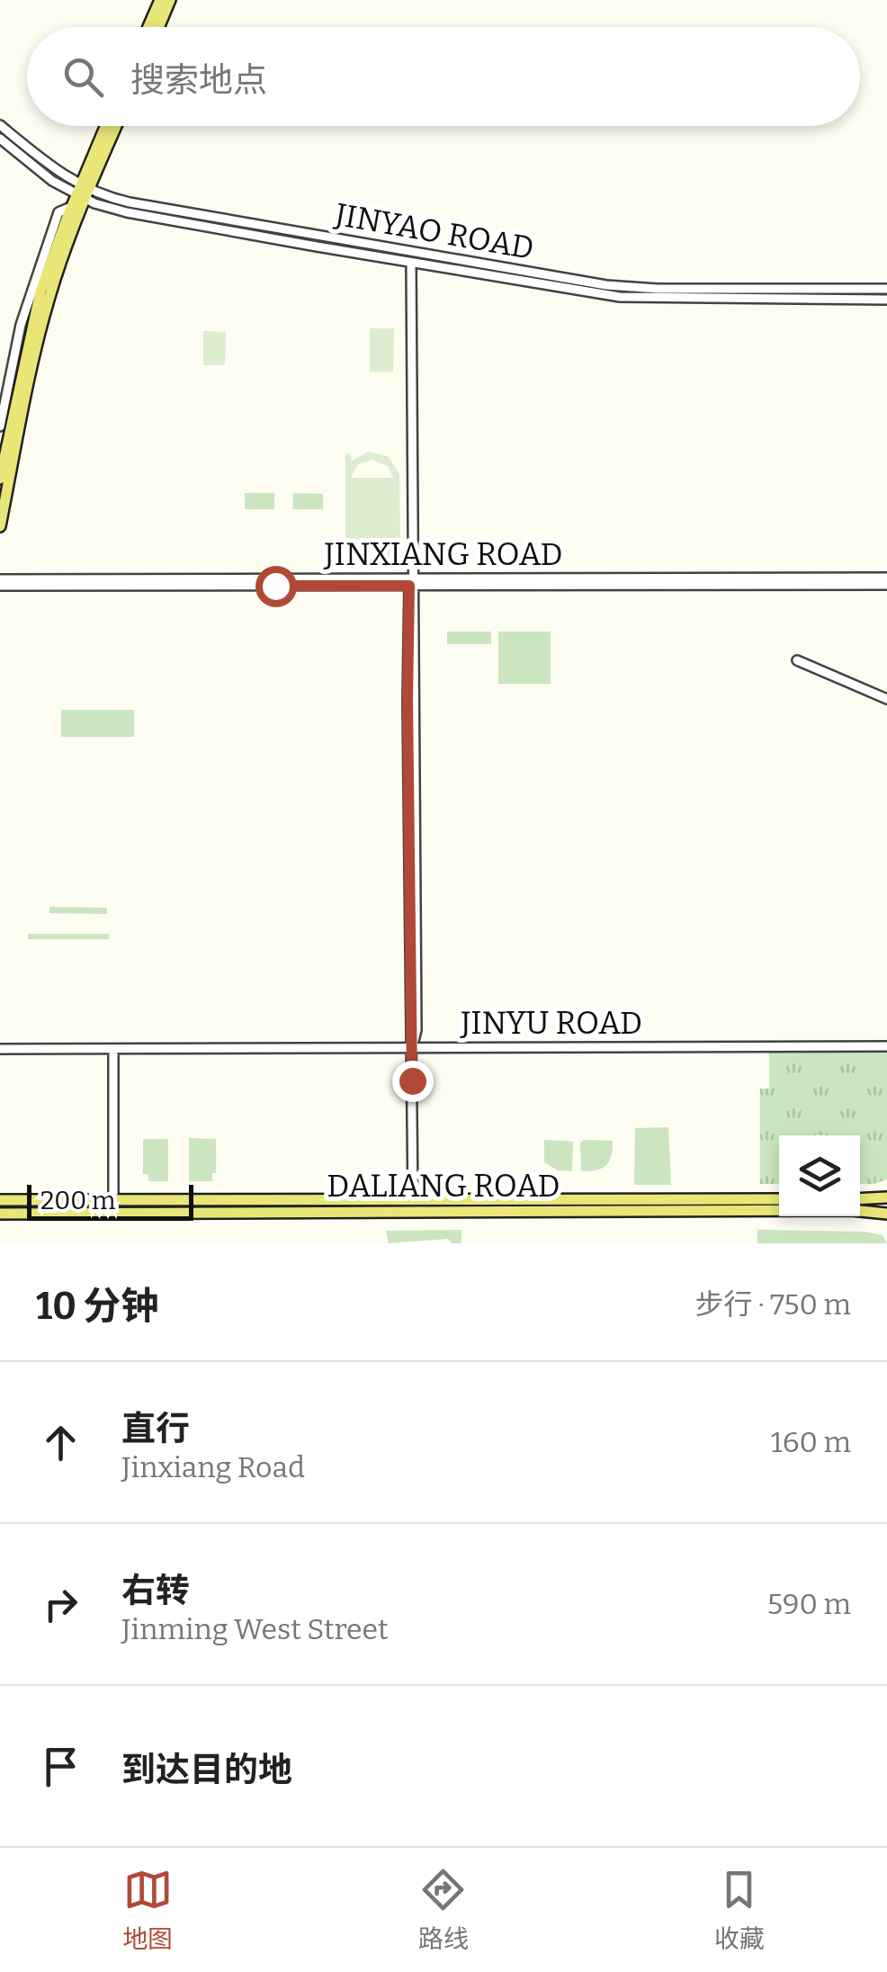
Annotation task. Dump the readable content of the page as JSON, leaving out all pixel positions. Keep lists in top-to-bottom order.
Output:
{
  "streets": {
    "main road": ["DALIANG ROAD"],
    "street": ["JINYAO ROAD", "JINXIANG ROAD", "JINYU ROAD"]
  },
  "scale_bar": "200 m",
  "page": {
    "search": "搜索地点",
    "scale": "200 m",
    "heading": ["10 分钟", "步行 · 750 m"],
    "list": [
      ["直行", "Jinxiang Road", "160 m"],
      ["右转", "Jinming West Street", "590 m"],
      "到达目的地"
    ],
    "nav": ["地图", "路线", "收藏"]
  }
}
